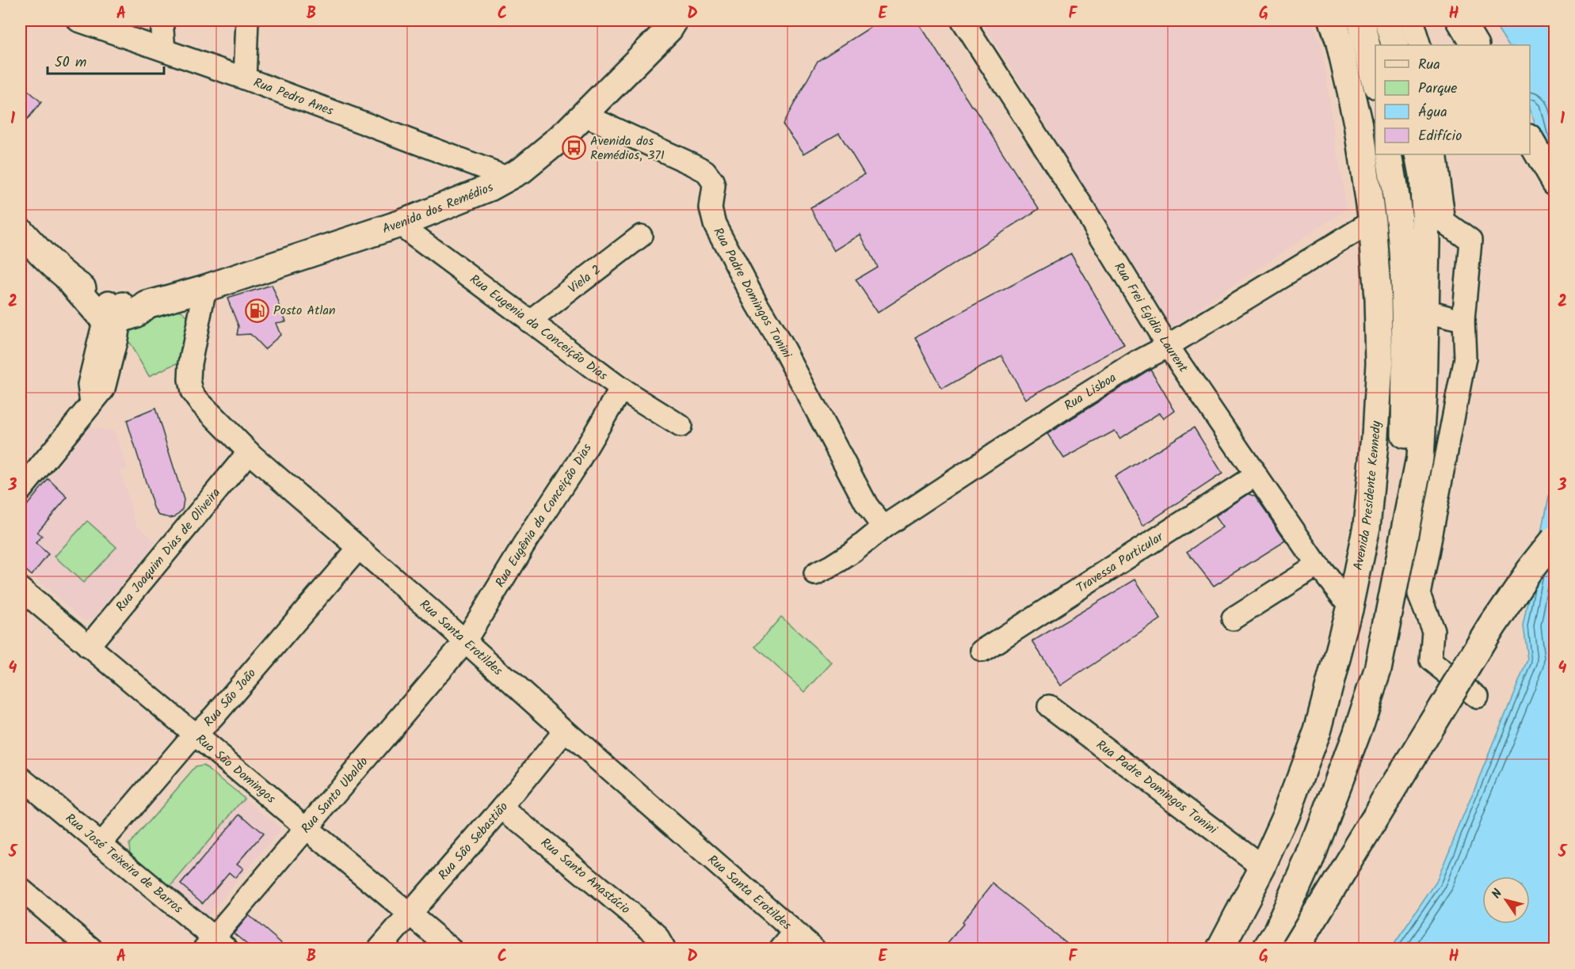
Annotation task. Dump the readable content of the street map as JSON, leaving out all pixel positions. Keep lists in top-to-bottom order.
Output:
{
  "streets": {
    "main road": ["Avenida dos Remédios", "Avenida Presidente Kennedy"],
    "street": [
      "Rua Pedro Anes",
      "Viela 2",
      "Rua Padre Domingos Tonini",
      "Rua Frei Egidio Laurent",
      "Rua Eugenia da Conceição Dias",
      "Rua Lisboa",
      "Rua Eugênia da Conceição Dias",
      "Rua Joaquim Dias de Oliveira",
      "Travessa Particular",
      "Rua Santa Erotildes",
      "Rua São João",
      "Rua São Domingos",
      "Rua Santo Ubaldo",
      "Rua São Sebastião",
      "Rua José Teixeira de Barros",
      "Rua Santo Anastácio"
    ]
  },
  "crossings": [
    ["Rua Pedro Anes", "Avenida dos Remédios"],
    ["Avenida dos Remédios", "Rua Padre Domingos Tonini"],
    ["Avenida dos Remédios", "Rua Eugenia da Conceição Dias"],
    ["Avenida dos Remédios", "Rua Santa Erotildes"],
    ["Viela 2", "Rua Eugenia da Conceição Dias"],
    ["Rua Padre Domingos Tonini", "Rua Lisboa"],
    ["Rua Padre Domingos Tonini", "Avenida Presidente Kennedy"],
    ["Rua Frei Egidio Laurent", "Rua Lisboa"],
    ["Rua Frei Egidio Laurent", "Avenida Presidente Kennedy"],
    ["Rua Frei Egidio Laurent", "Travessa Particular"],
    ["Rua Eugenia da Conceição Dias", "Rua Eugênia da Conceição Dias"],
    ["Rua Lisboa", "Avenida Presidente Kennedy"],
    ["Rua Eugênia da Conceição Dias", "Rua Santa Erotildes"],
    ["Rua Eugênia da Conceição Dias", "Rua Santo Ubaldo"],
    ["Rua Joaquim Dias de Oliveira", "Rua Santa Erotildes"],
    ["Rua Joaquim Dias de Oliveira", "Rua São Domingos"],
    ["Rua Santa Erotildes", "Rua São João"],
    ["Rua Santa Erotildes", "Rua Santo Ubaldo"],
    ["Rua Santa Erotildes", "Rua São Sebastião"],
    ["Rua São João", "Rua São Domingos"],
    ["Rua São João", "Rua José Teixeira de Barros"],
    ["Rua São Domingos", "Rua Santo Ubaldo"],
    ["Rua São Domingos", "Rua São Sebastião"],
    ["Rua Santo Ubaldo", "Rua José Teixeira de Barros"],
    ["Rua São Sebastião", "Rua Santo Anastácio"]
  ],
  "places": {
    "bus stop": ["Avenida dos Remédios, 371"],
    "fuel station": ["Posto Atlan"]
  },
  "legend": [
    "Rua",
    "Parque",
    "Água",
    "Edifício"
  ],
  "scale_bar": "50 m",
  "north": "top left",
  "grid": {
    "columns": [
      "A",
      "B",
      "C",
      "D",
      "E",
      "F",
      "G",
      "H"
    ],
    "rows": [
      "1",
      "2",
      "3",
      "4",
      "5"
    ]
  }
}
